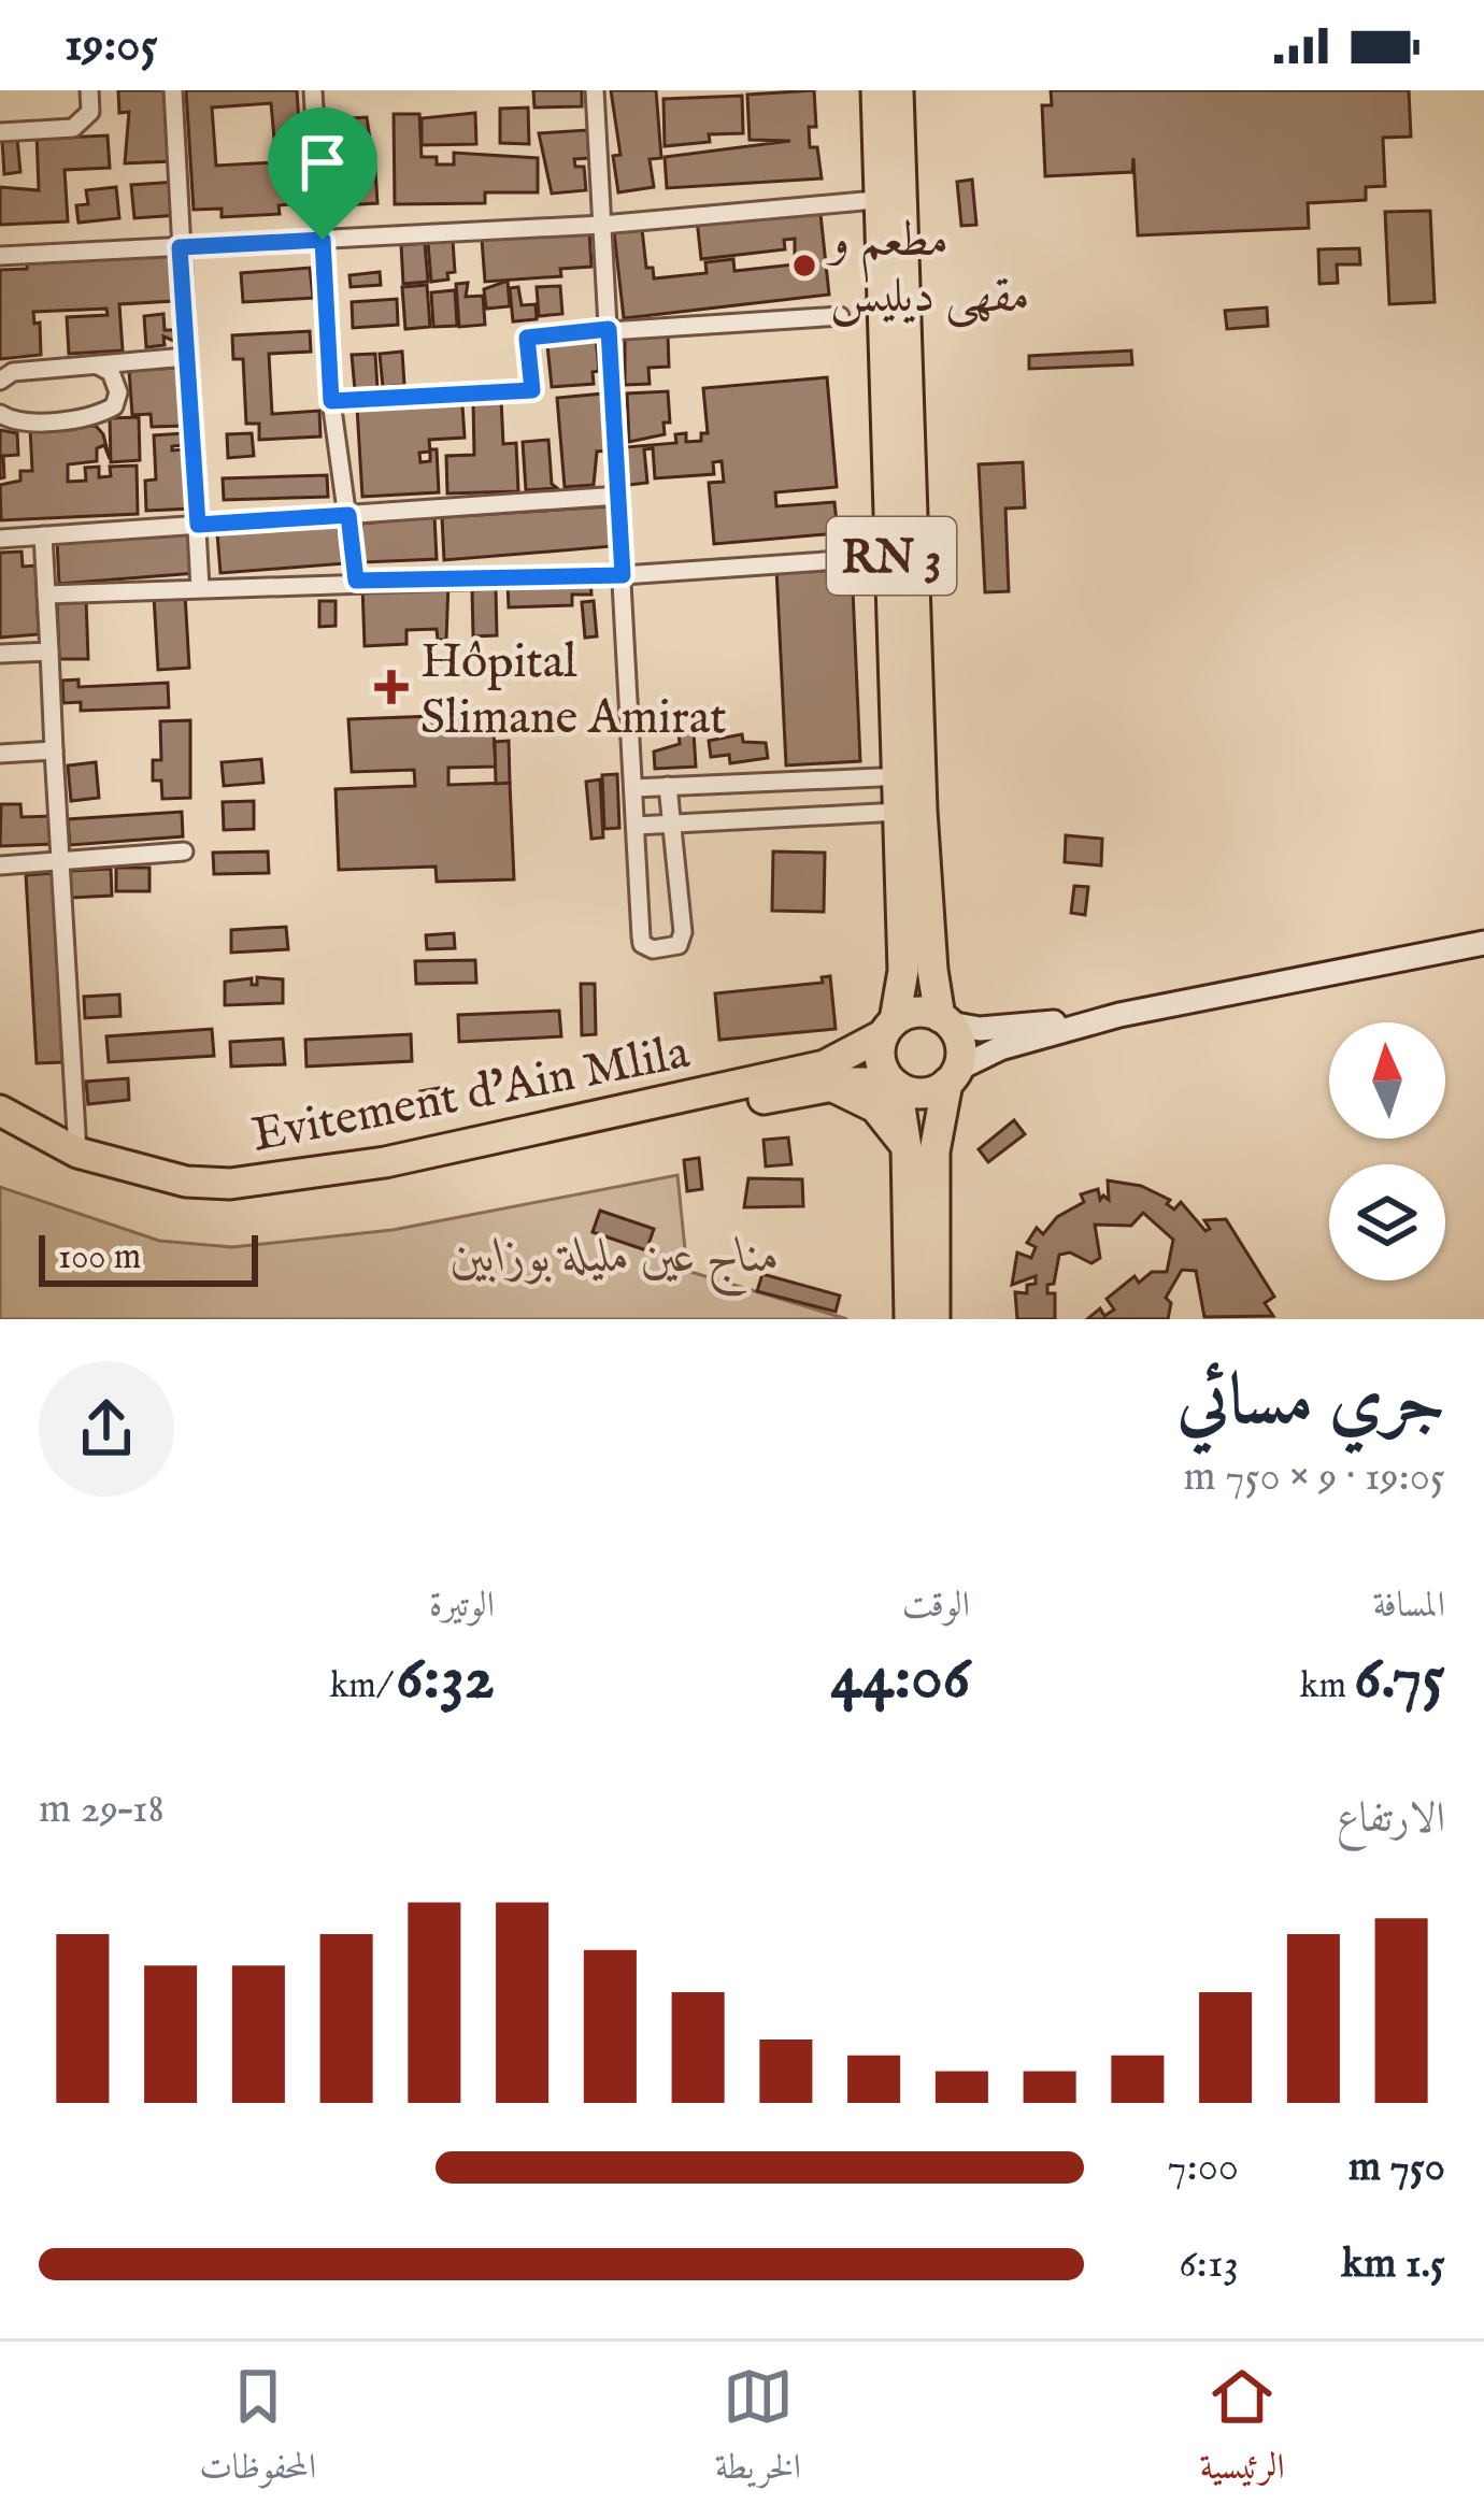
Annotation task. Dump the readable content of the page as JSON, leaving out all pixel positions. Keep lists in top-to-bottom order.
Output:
{
  "streets": {
    "highway": ["RN 3", "Evitement d'Ain Mlila"]
  },
  "crossings": [
    ["RN 3", "Evitement d'Ain Mlila"]
  ],
  "parks": ["مناج عين مليلة بوزابين"],
  "places": {
    "other": ["مطعم و مقهى ديليس"],
    "health": ["Hôpital Slimane Amirat"]
  },
  "scale_bar": "100 m",
  "north": "top",
  "page": {
    "status": "19:05",
    "scale": "100 m",
    "heading": ["جري مسائي", "19:05 · 9 × 750 m"],
    "stats": [
      ["المسافة", "6.75 km"],
      ["الوقت", "44:06"],
      ["الوتيرة", "6:32 /km"]
    ],
    "chart": ["الارتفاع", "18–29 m"],
    "list": [
      {
        "name": "750 m",
        "note": "7:00"
      },
      {
        "name": "1.5 km",
        "note": "6:13"
      }
    ],
    "tabs": ["الرئيسية", "الخريطة", "المحفوظات"]
  }
}
